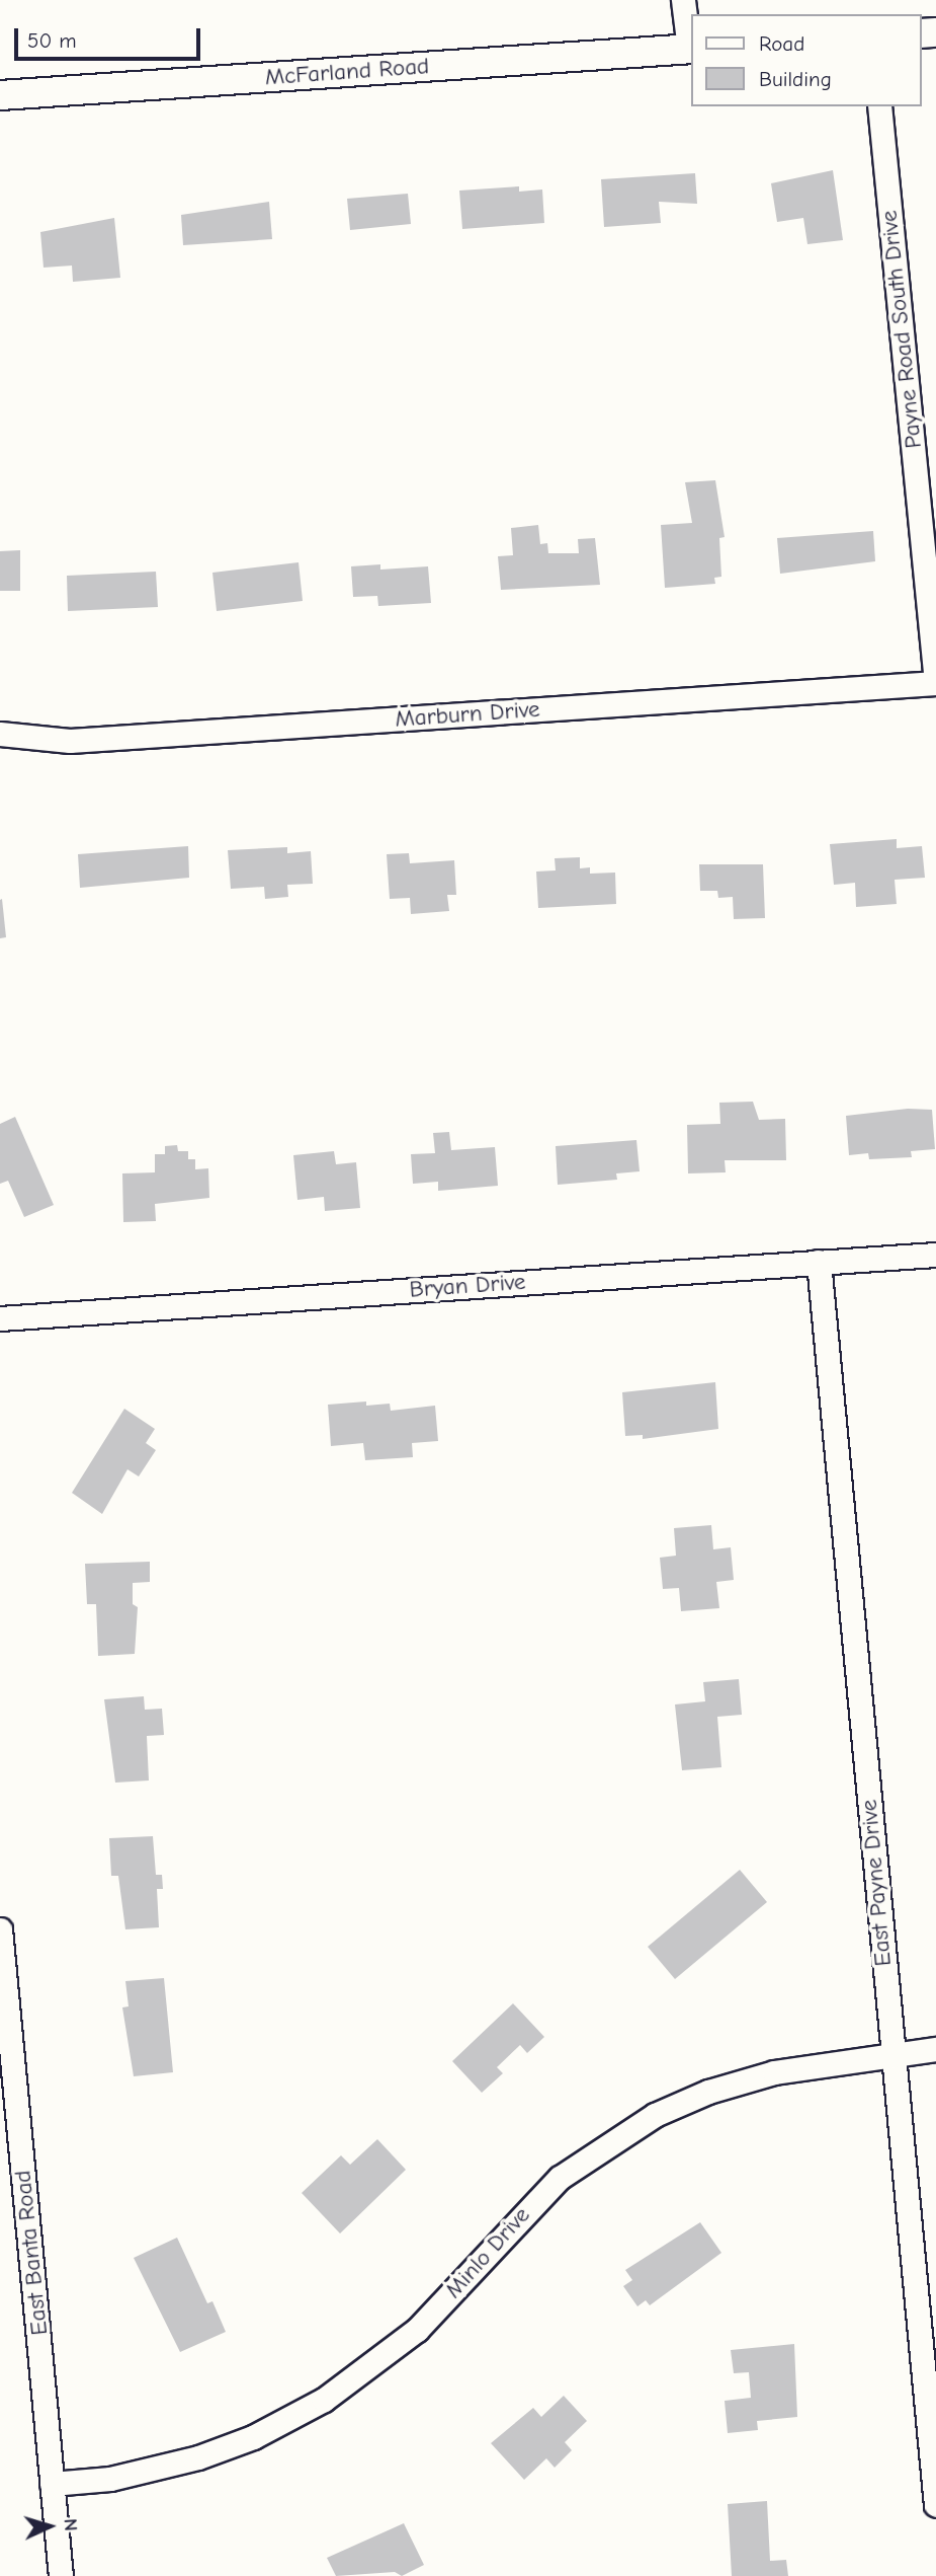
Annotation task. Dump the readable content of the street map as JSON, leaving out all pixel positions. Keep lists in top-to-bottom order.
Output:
{
  "streets": {
    "street": [
      "McFarland Road",
      "Payne Road South Drive",
      "Marburn Drive",
      "Bryan Drive",
      "East Payne Drive",
      "East Banta Road",
      "Minlo Drive"
    ]
  },
  "crossings": [
    ["Payne Road South Drive", "Marburn Drive"],
    ["Bryan Drive", "East Payne Drive"],
    ["East Payne Drive", "Minlo Drive"],
    ["East Banta Road", "Minlo Drive"]
  ],
  "legend": ["Road", "Building"],
  "scale_bar": "50 m",
  "north": "right"
}
